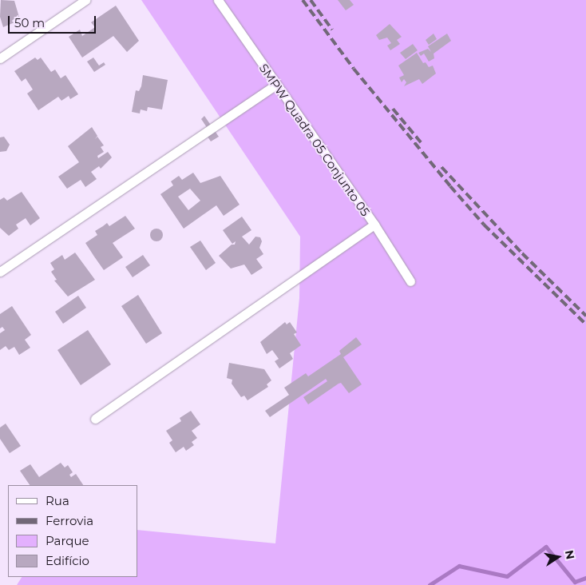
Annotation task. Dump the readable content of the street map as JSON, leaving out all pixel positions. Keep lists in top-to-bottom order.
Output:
{
  "streets": {
    "street": ["SMPW Quadra 05 Conjunto 05"]
  },
  "legend": [
    "Rua",
    "Ferrovia",
    "Parque",
    "Edifício"
  ],
  "scale_bar": "50 m",
  "north": "right"
}
